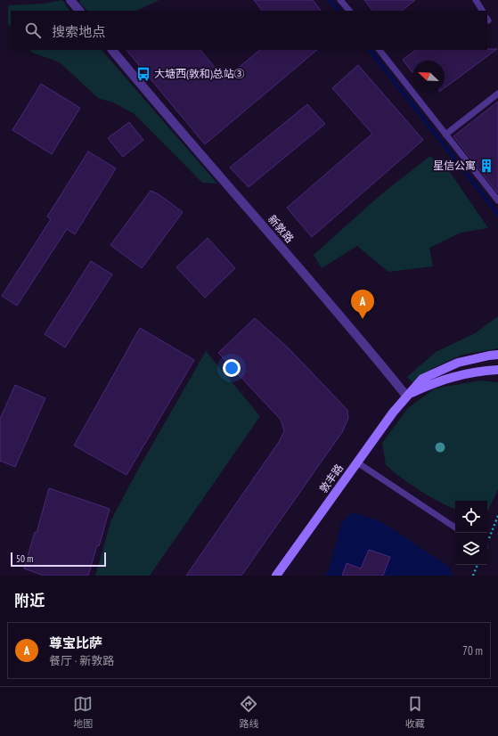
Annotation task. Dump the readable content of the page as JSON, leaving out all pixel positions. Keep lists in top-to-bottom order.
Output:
{
  "streets": {
    "street": ["新敦路", "敦丰路"]
  },
  "crossings": [
    ["新敦路", "敦丰路"]
  ],
  "places": {
    "bus stop": ["大塘西(敦和)总站③"],
    "building": ["星信公寓"]
  },
  "scale_bar": "50 m",
  "north": "top left",
  "page": {
    "search": "搜索地点",
    "pins": "A",
    "scale": "50 m",
    "heading": "附近",
    "list": [
      {
        "mark": "A",
        "name": "尊宝比萨",
        "note": "餐厅 · 新敦路",
        "value": "70 m"
      }
    ],
    "nav": ["地图", "路线", "收藏"]
  }
}
